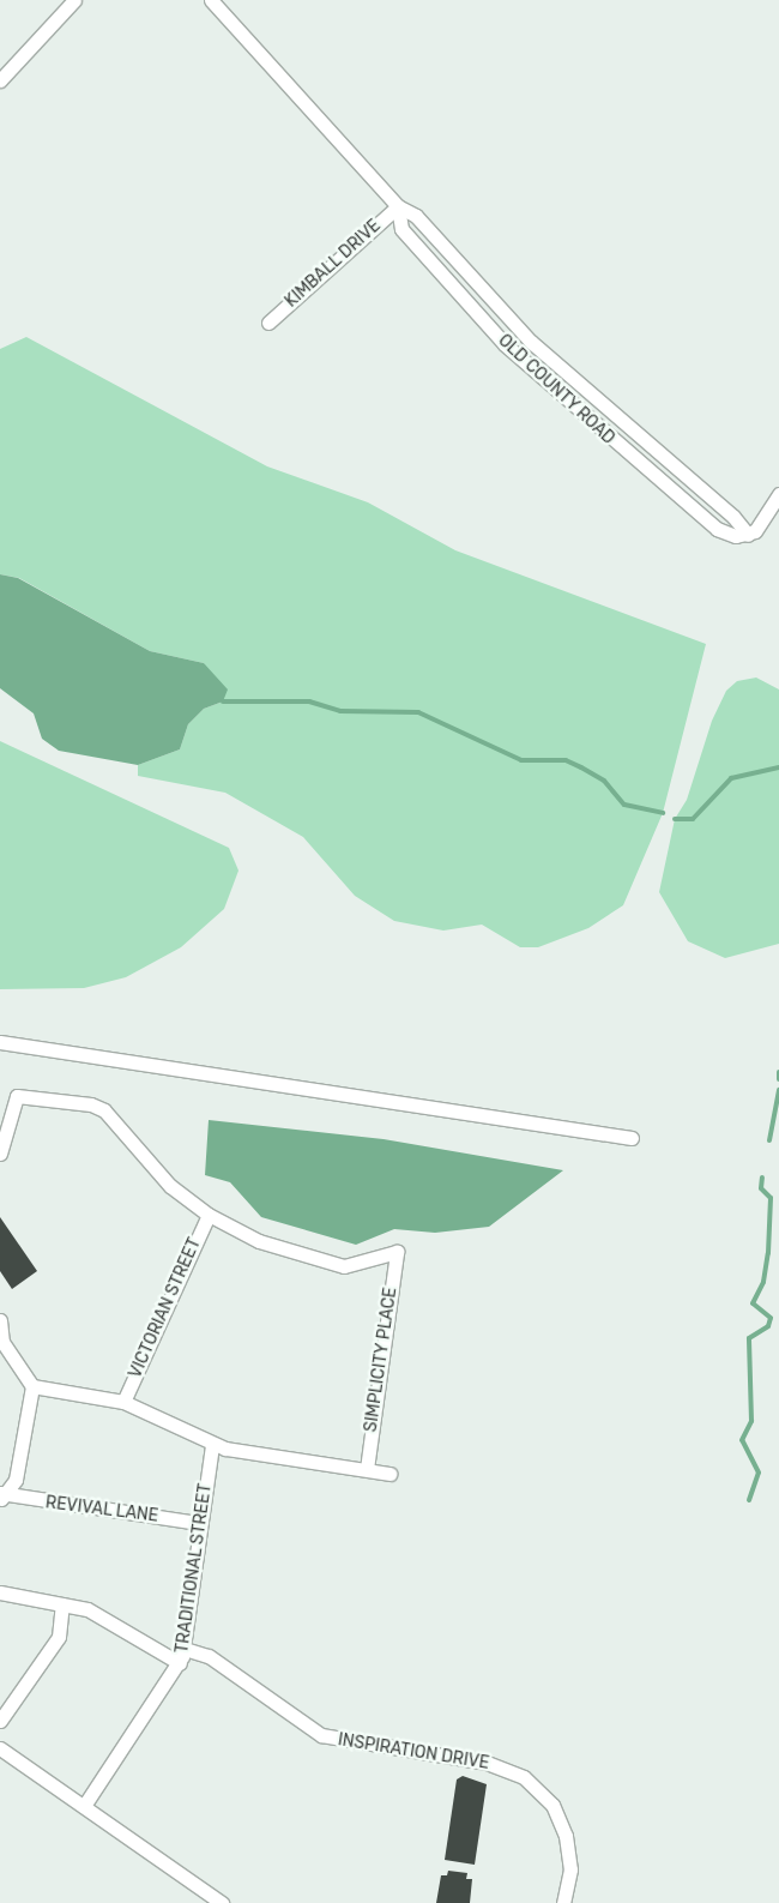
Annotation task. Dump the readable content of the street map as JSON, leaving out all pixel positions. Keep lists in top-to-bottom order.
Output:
{
  "streets": {
    "street": [
      "KIMBALL DRIVE",
      "OLD COUNTY ROAD",
      "VICTORIAN STREET",
      "SIMPLICITY PLACE",
      "REVIVAL LANE",
      "TRADITIONAL STREET",
      "INSPIRATION DRIVE"
    ]
  },
  "crossings": [
    ["KIMBALL DRIVE", "OLD COUNTY ROAD"],
    ["VICTORIAN STREET", "SIMPLICITY PLACE"],
    ["REVIVAL LANE", "TRADITIONAL STREET"],
    ["TRADITIONAL STREET", "INSPIRATION DRIVE"]
  ]
}
